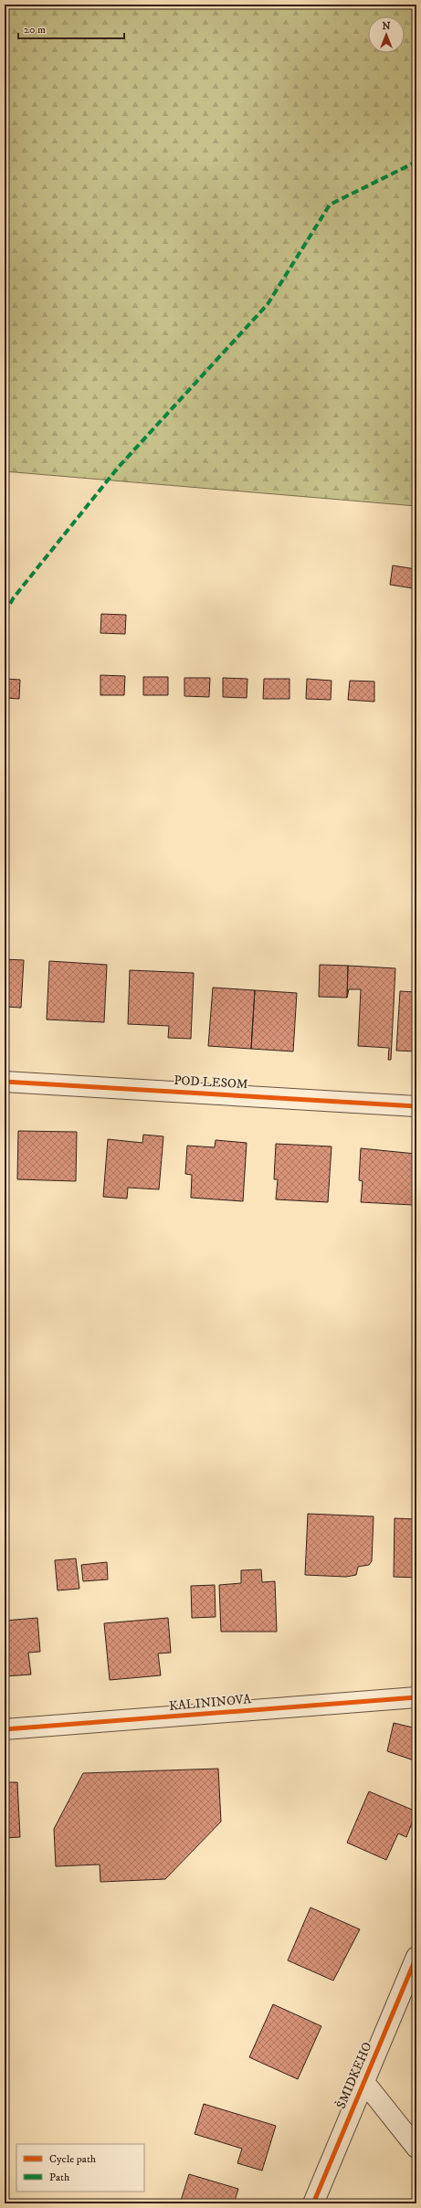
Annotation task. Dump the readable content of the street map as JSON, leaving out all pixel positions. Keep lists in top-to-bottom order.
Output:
{
  "streets": {
    "street": ["POD LESOM", "KALININOVA", "ŠMIDKEHO"]
  },
  "legend": ["Cycle path", "Path"],
  "scale_bar": "20 m",
  "north": "top"
}
